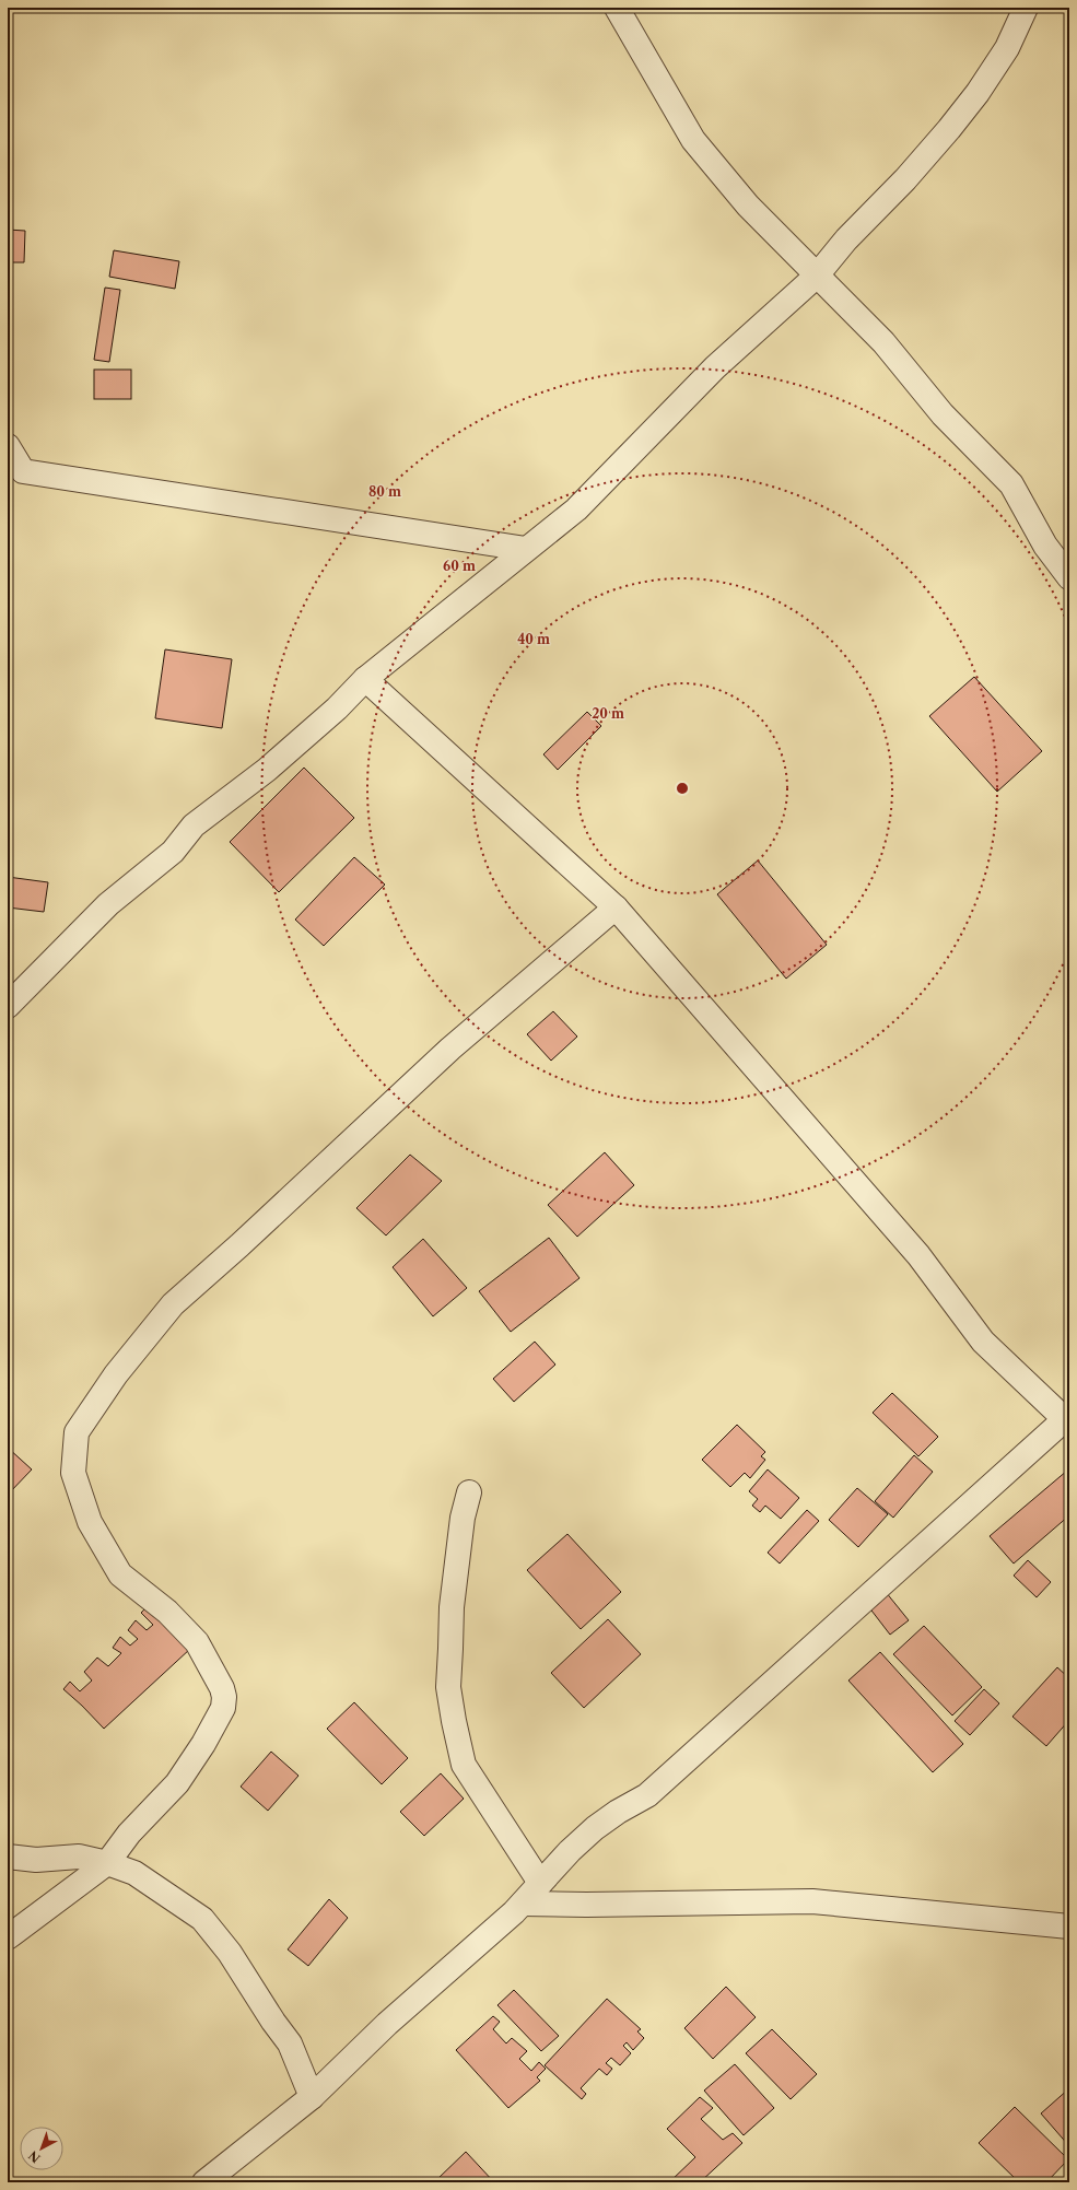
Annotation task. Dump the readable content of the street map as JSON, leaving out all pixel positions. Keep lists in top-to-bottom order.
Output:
{
  "north": "bottom left",
  "rings": [
    "80 m",
    "60 m",
    "40 m",
    "20 m"
  ]
}
